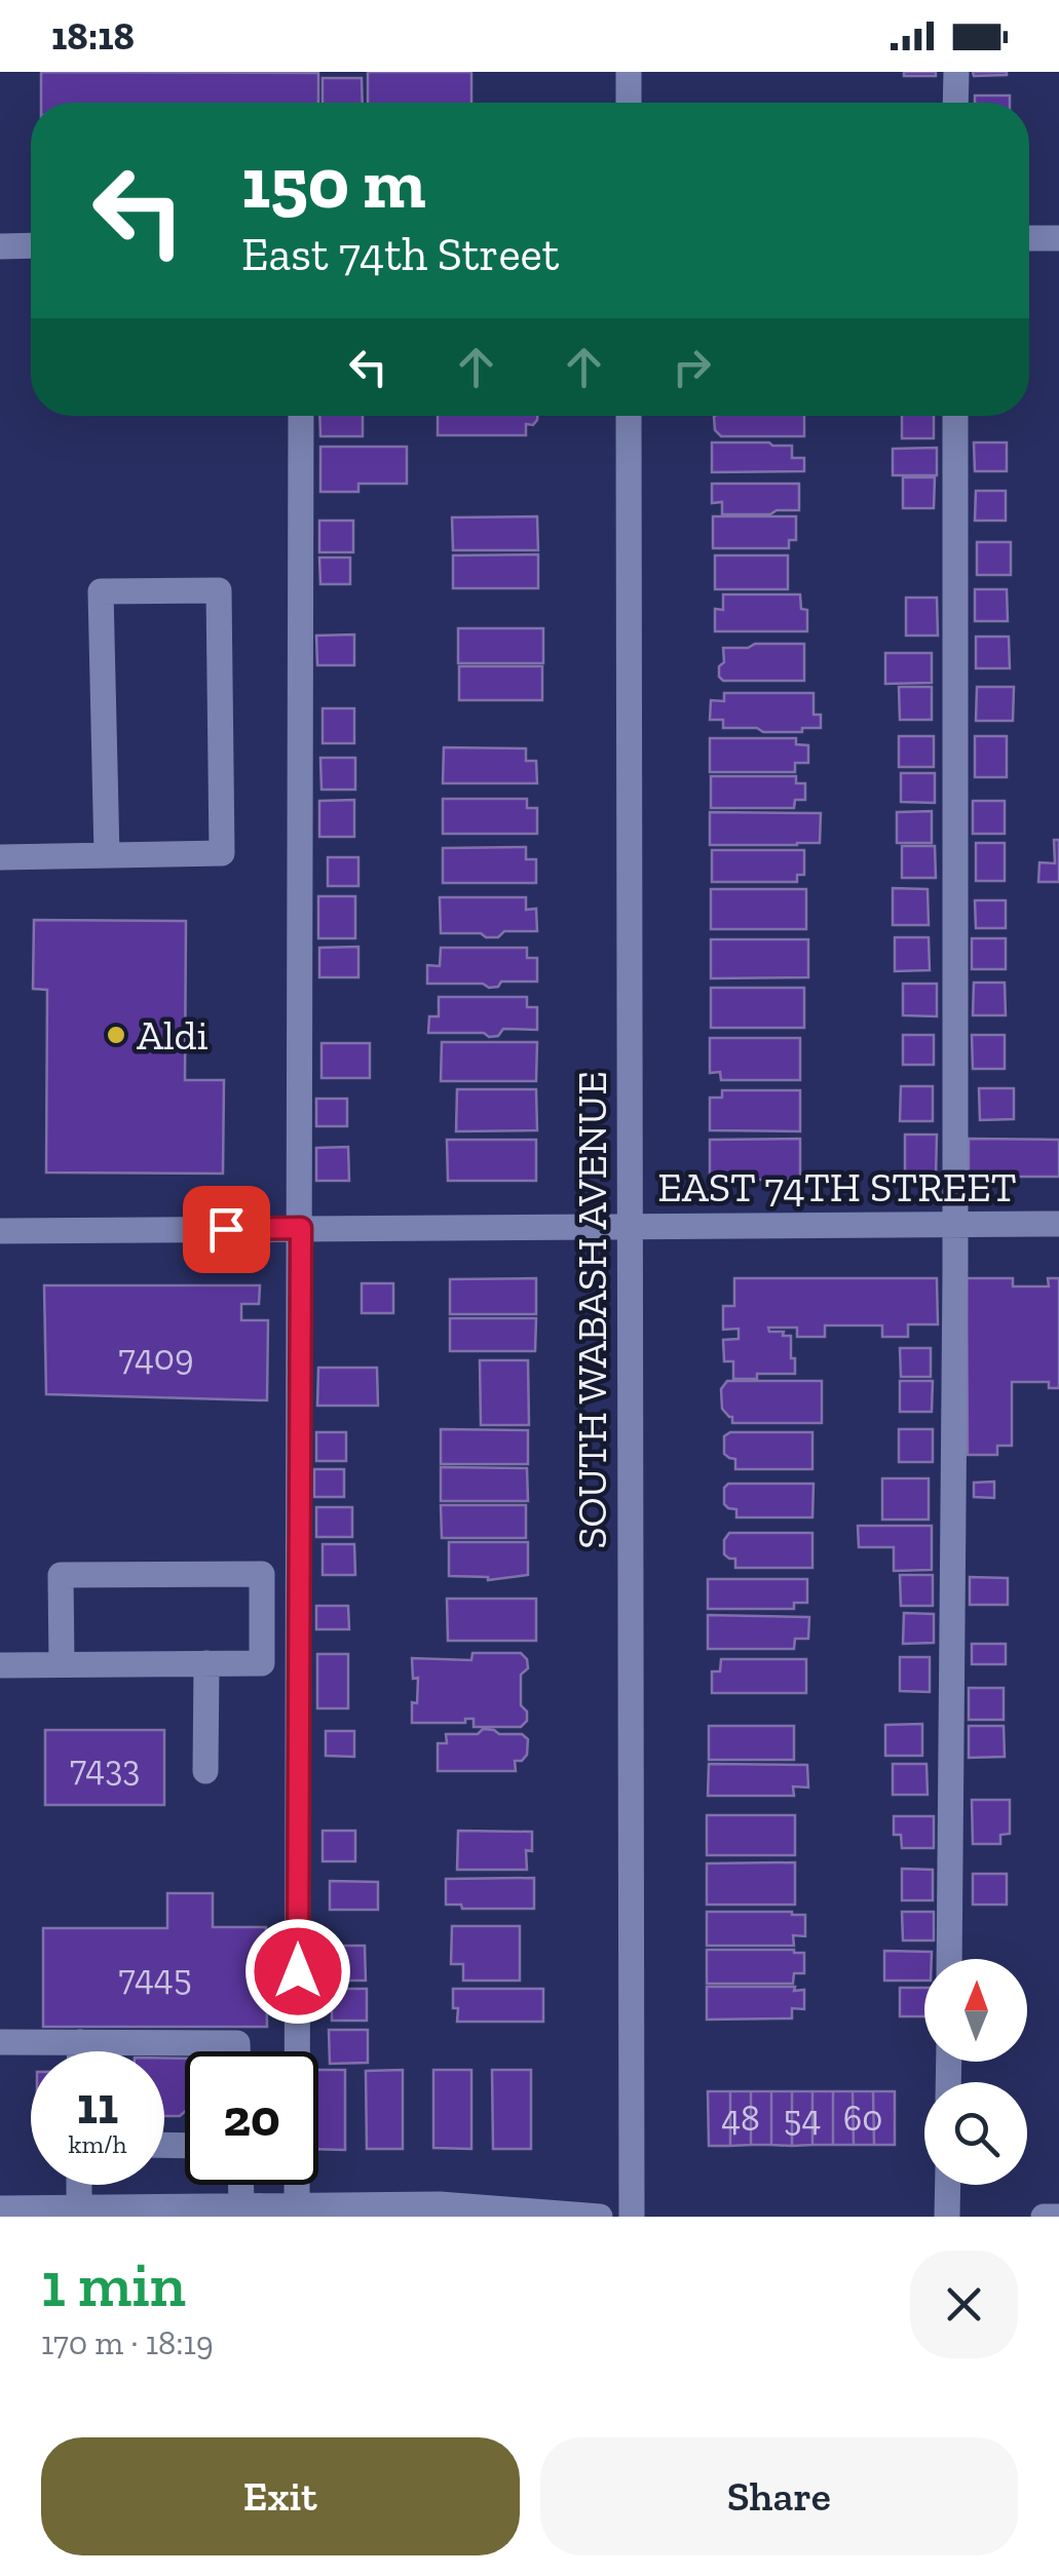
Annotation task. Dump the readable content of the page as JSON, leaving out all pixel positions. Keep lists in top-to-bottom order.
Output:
{
  "streets": {
    "street": ["EAST 74TH STREET", "SOUTH WABASH AVENUE"]
  },
  "crossings": [
    ["EAST 74TH STREET", "SOUTH WABASH AVENUE"]
  ],
  "places": ["Aldi"],
  "house_numbers": [
    "7409",
    "7433",
    "7445",
    "48",
    "54",
    "60"
  ],
  "north": "top",
  "page": {
    "status": "18:18",
    "turn": ["150 m", "East 74th Street"],
    "speed": "11 km/h",
    "limit": "20",
    "heading": ["1 min", "170 m · 18:19"],
    "buttons": ["Exit", "Share"]
  }
}
